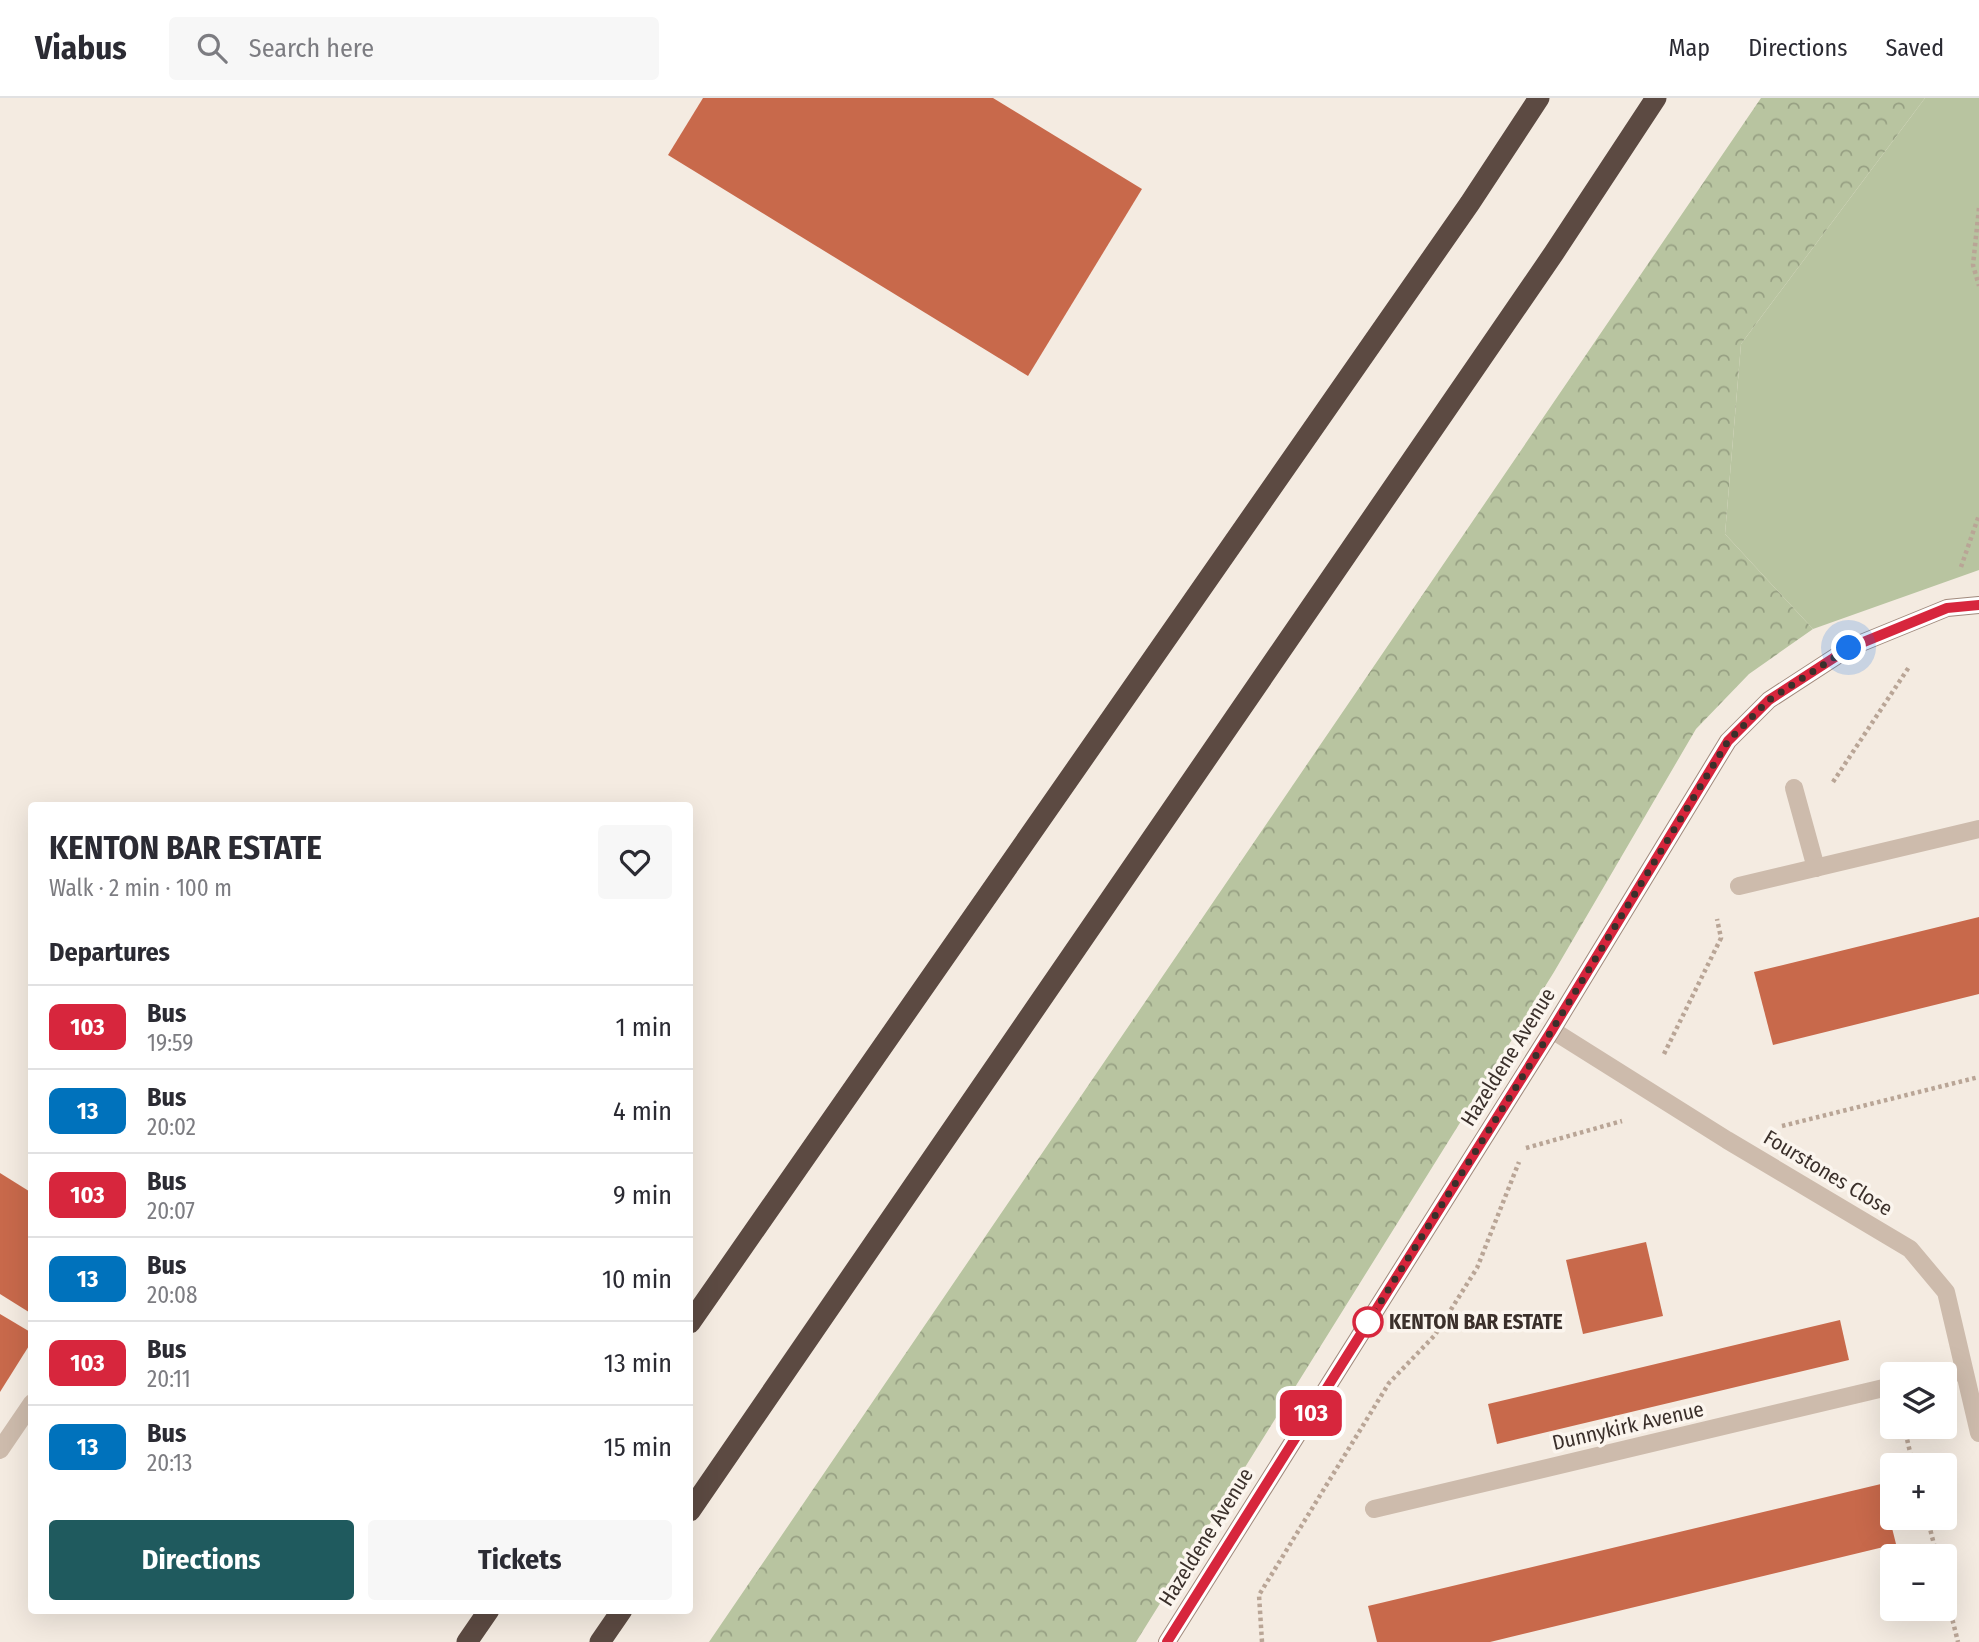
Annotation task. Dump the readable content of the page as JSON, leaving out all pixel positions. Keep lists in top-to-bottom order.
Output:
{
  "streets": {
    "street": ["Hazeldene Avenue", "Fourstones Close", "Dunnykirk Avenue"]
  },
  "crossings": [
    ["Hazeldene Avenue", "Fourstones Close"]
  ],
  "places": ["KENTON BAR ESTATE"],
  "lines": ["bus line 103"],
  "page": {
    "header": "Viabus",
    "search": "Search here",
    "nav": ["Map", "Directions", "Saved"],
    "on_map": "103",
    "heading": [
      ["KENTON BAR ESTATE", "Walk · 2 min · 100 m"],
      "Departures"
    ],
    "list": [
      {
        "mark": "103",
        "name": "Bus",
        "note": "19:59",
        "value": "1 min"
      },
      {
        "mark": "13",
        "name": "Bus",
        "note": "20:02",
        "value": "4 min"
      },
      {
        "mark": "103",
        "name": "Bus",
        "note": "20:07",
        "value": "9 min"
      },
      {
        "mark": "13",
        "name": "Bus",
        "note": "20:08",
        "value": "10 min"
      },
      {
        "mark": "103",
        "name": "Bus",
        "note": "20:11",
        "value": "13 min"
      },
      {
        "mark": "13",
        "name": "Bus",
        "note": "20:13",
        "value": "15 min"
      }
    ],
    "map_buttons": ["+", "−"],
    "buttons": ["Directions", "Tickets"]
  }
}
